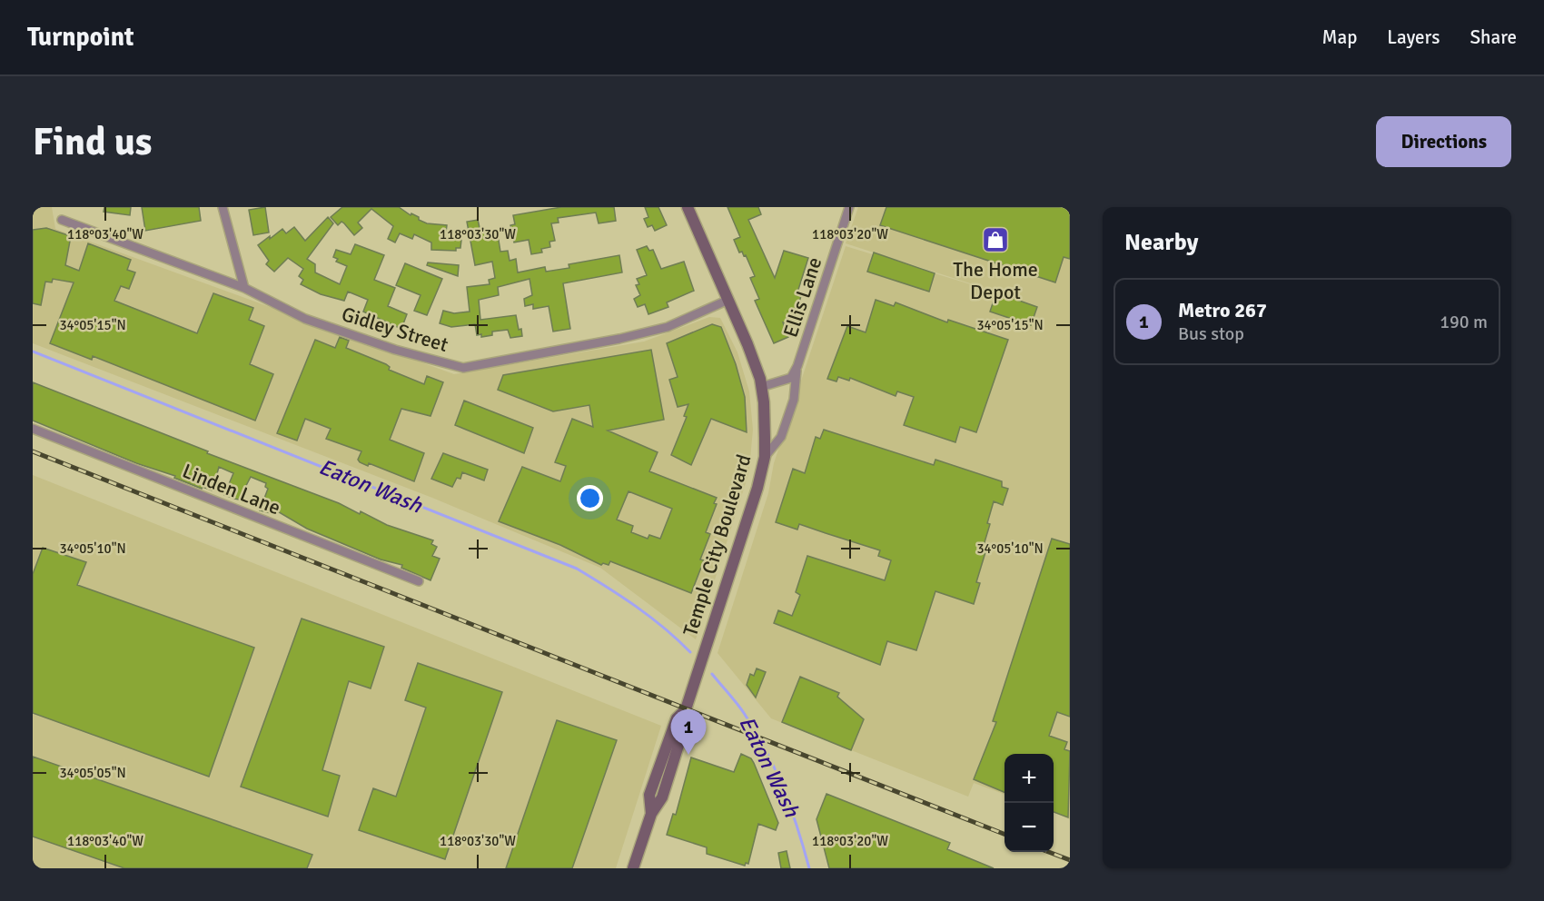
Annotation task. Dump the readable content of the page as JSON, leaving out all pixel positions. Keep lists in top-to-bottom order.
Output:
{
  "streets": {
    "main road": ["Temple City Boulevard"],
    "street": ["Ellis Lane", "Gidley Street", "Linden Lane"]
  },
  "crossings": [
    ["Ellis Lane", "Temple City Boulevard"],
    ["Gidley Street", "Temple City Boulevard"]
  ],
  "water": ["Eaton Wash"],
  "places": {
    "shop": ["The Home Depot"]
  },
  "page": {
    "header": "Turnpoint",
    "nav": ["Map", "Layers", "Share"],
    "buttons": "Directions",
    "title": "Find us",
    "heading": "Nearby",
    "list": [
      {
        "mark": "1",
        "name": "Metro 267",
        "note": "Bus stop",
        "value": "190 m"
      }
    ],
    "pins": "1",
    "map_buttons": ["+", "−"]
  },
  "coordinates": [
    "118°03'40\"W",
    "118°03'30\"W",
    "118°03'20\"W",
    "34°05'15\"N",
    "34°05'10\"N",
    "34°05'05\"N"
  ]
}
